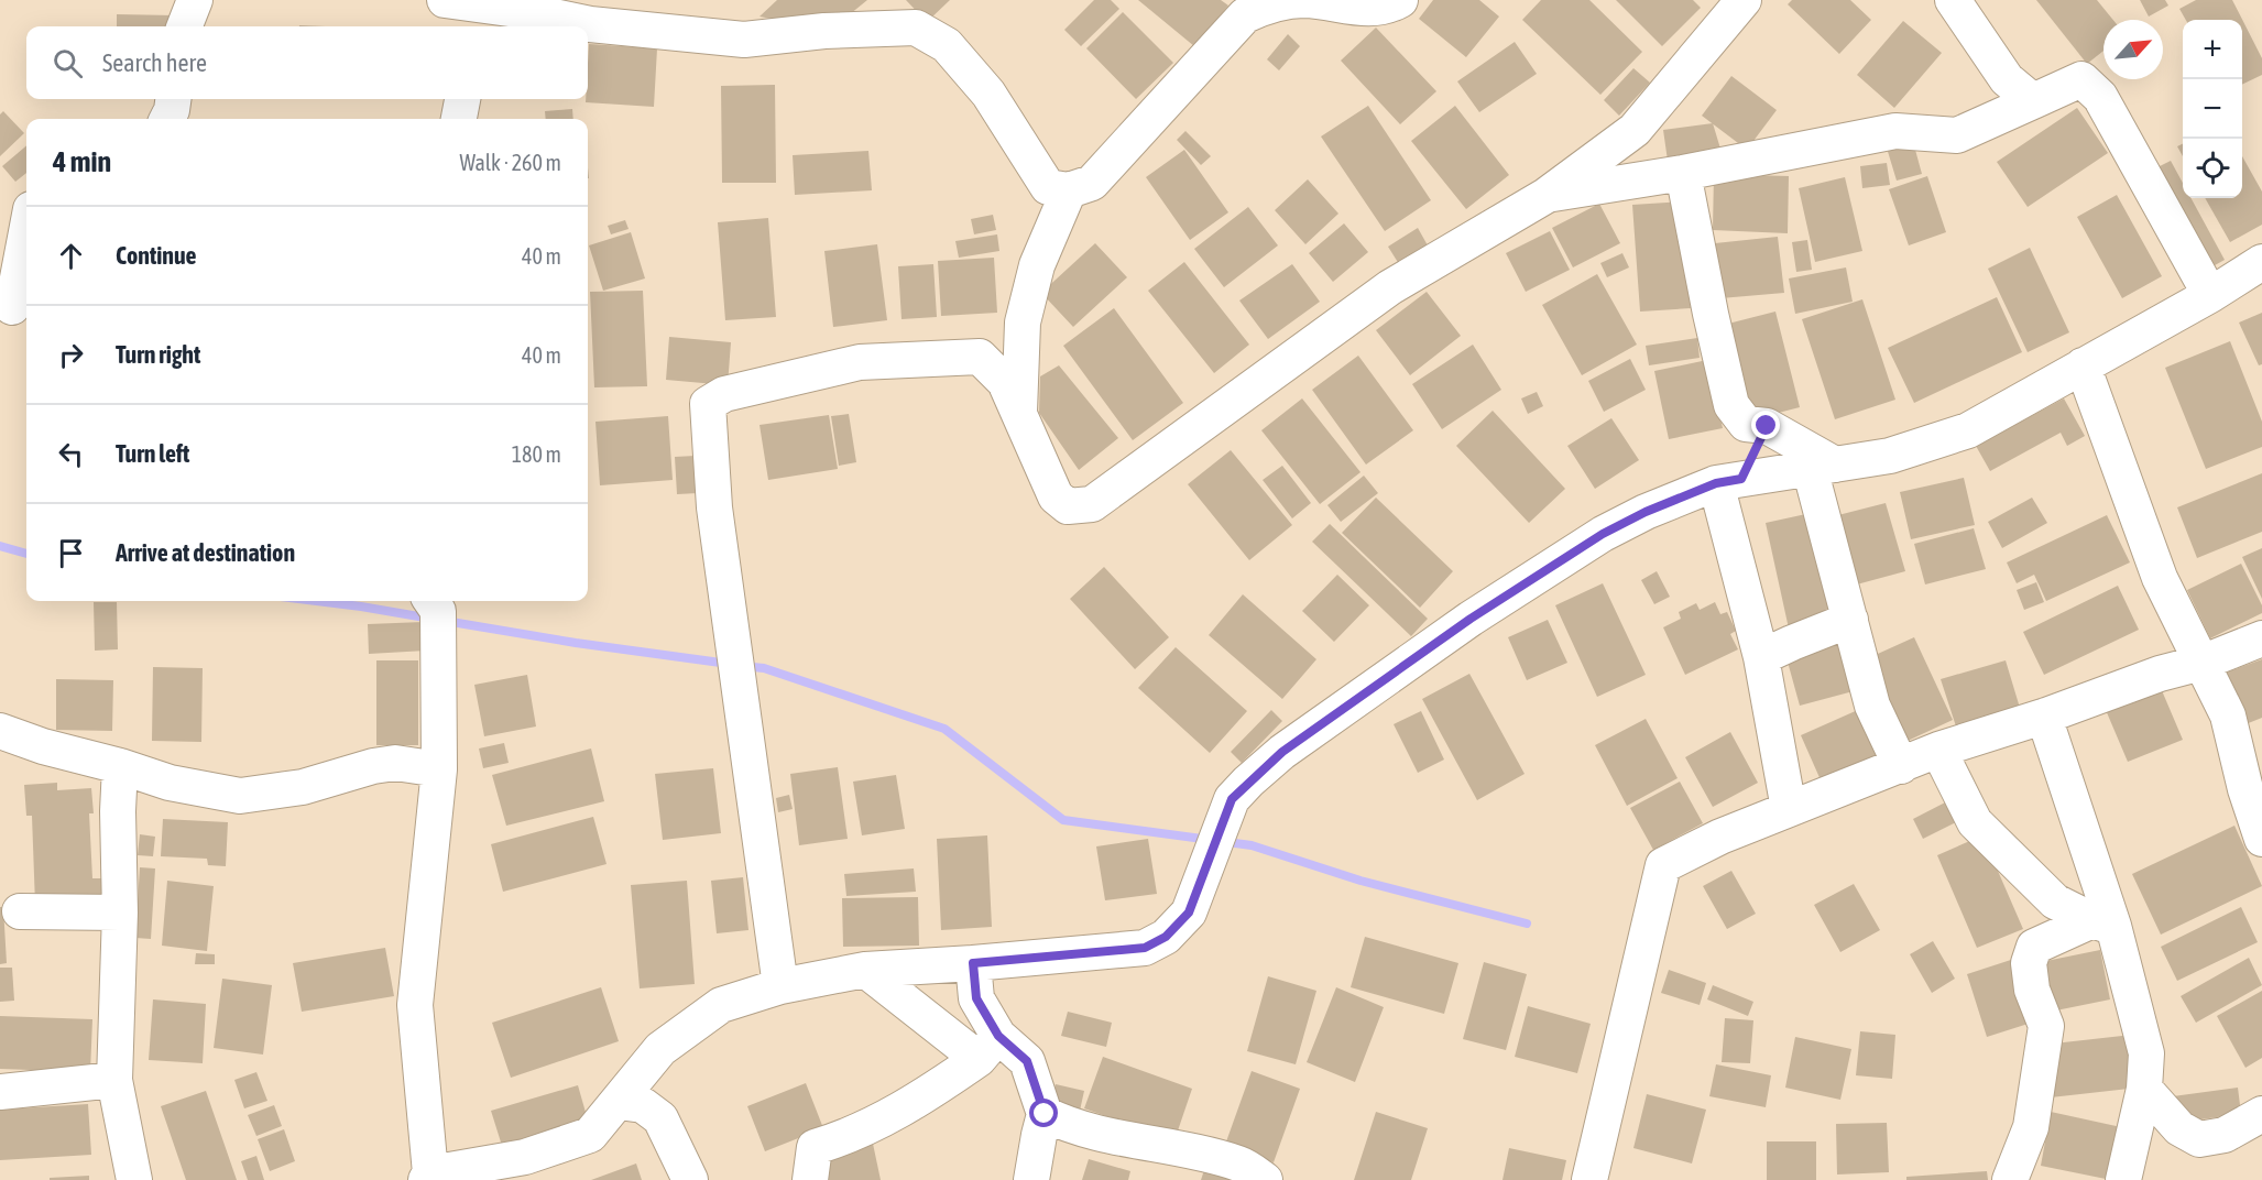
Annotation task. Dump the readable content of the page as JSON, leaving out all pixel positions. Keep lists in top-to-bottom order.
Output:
{
  "north": "top right",
  "page": {
    "map_buttons": ["+", "−"],
    "search": "Search here",
    "heading": ["4 min", "Walk · 260 m"],
    "list": [
      ["Continue", "40 m"],
      ["Turn right", "40 m"],
      ["Turn left", "180 m"],
      "Arrive at destination"
    ]
  }
}
